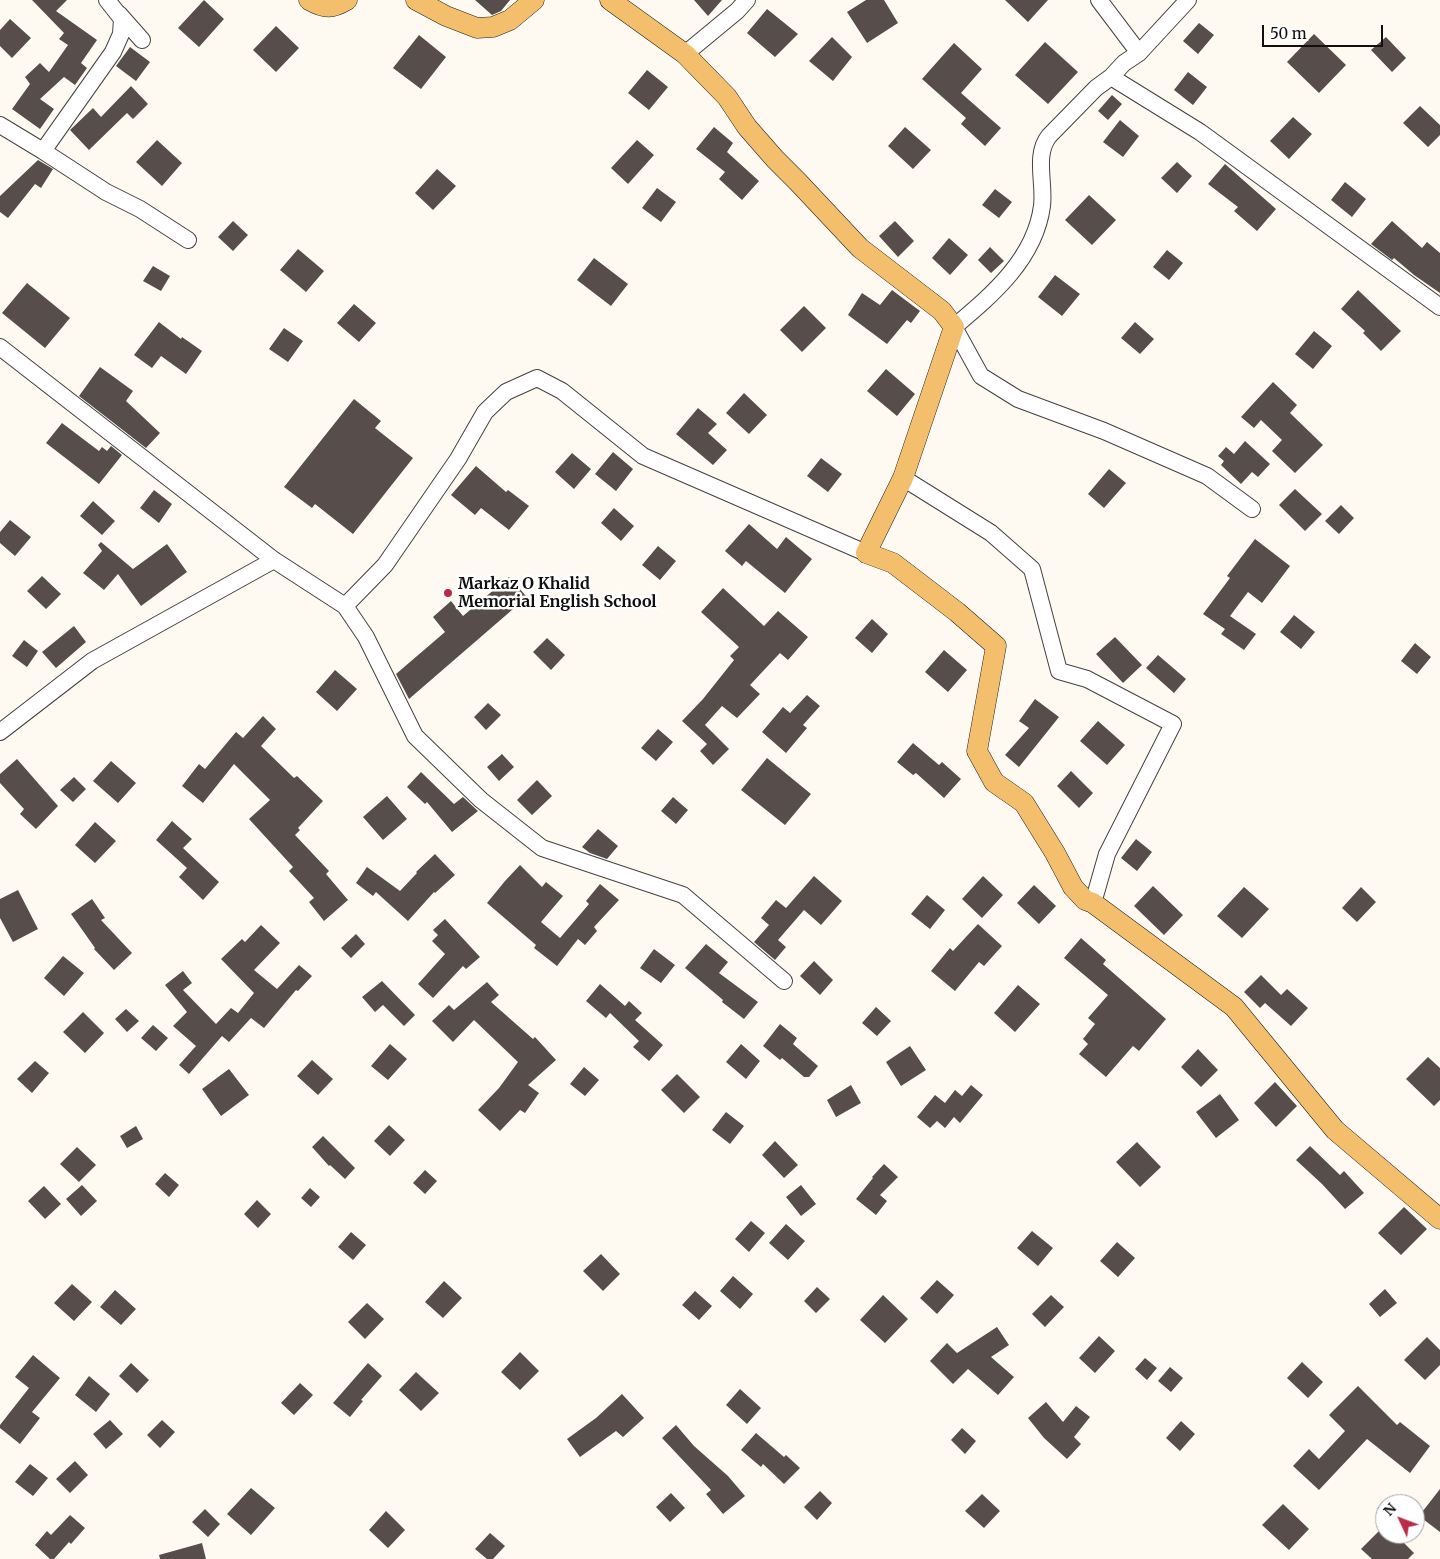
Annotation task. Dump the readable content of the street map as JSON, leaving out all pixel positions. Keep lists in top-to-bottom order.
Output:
{
  "places": ["Markaz O Khalid Memorial English School"],
  "scale_bar": "50 m",
  "north": "top left"
}
